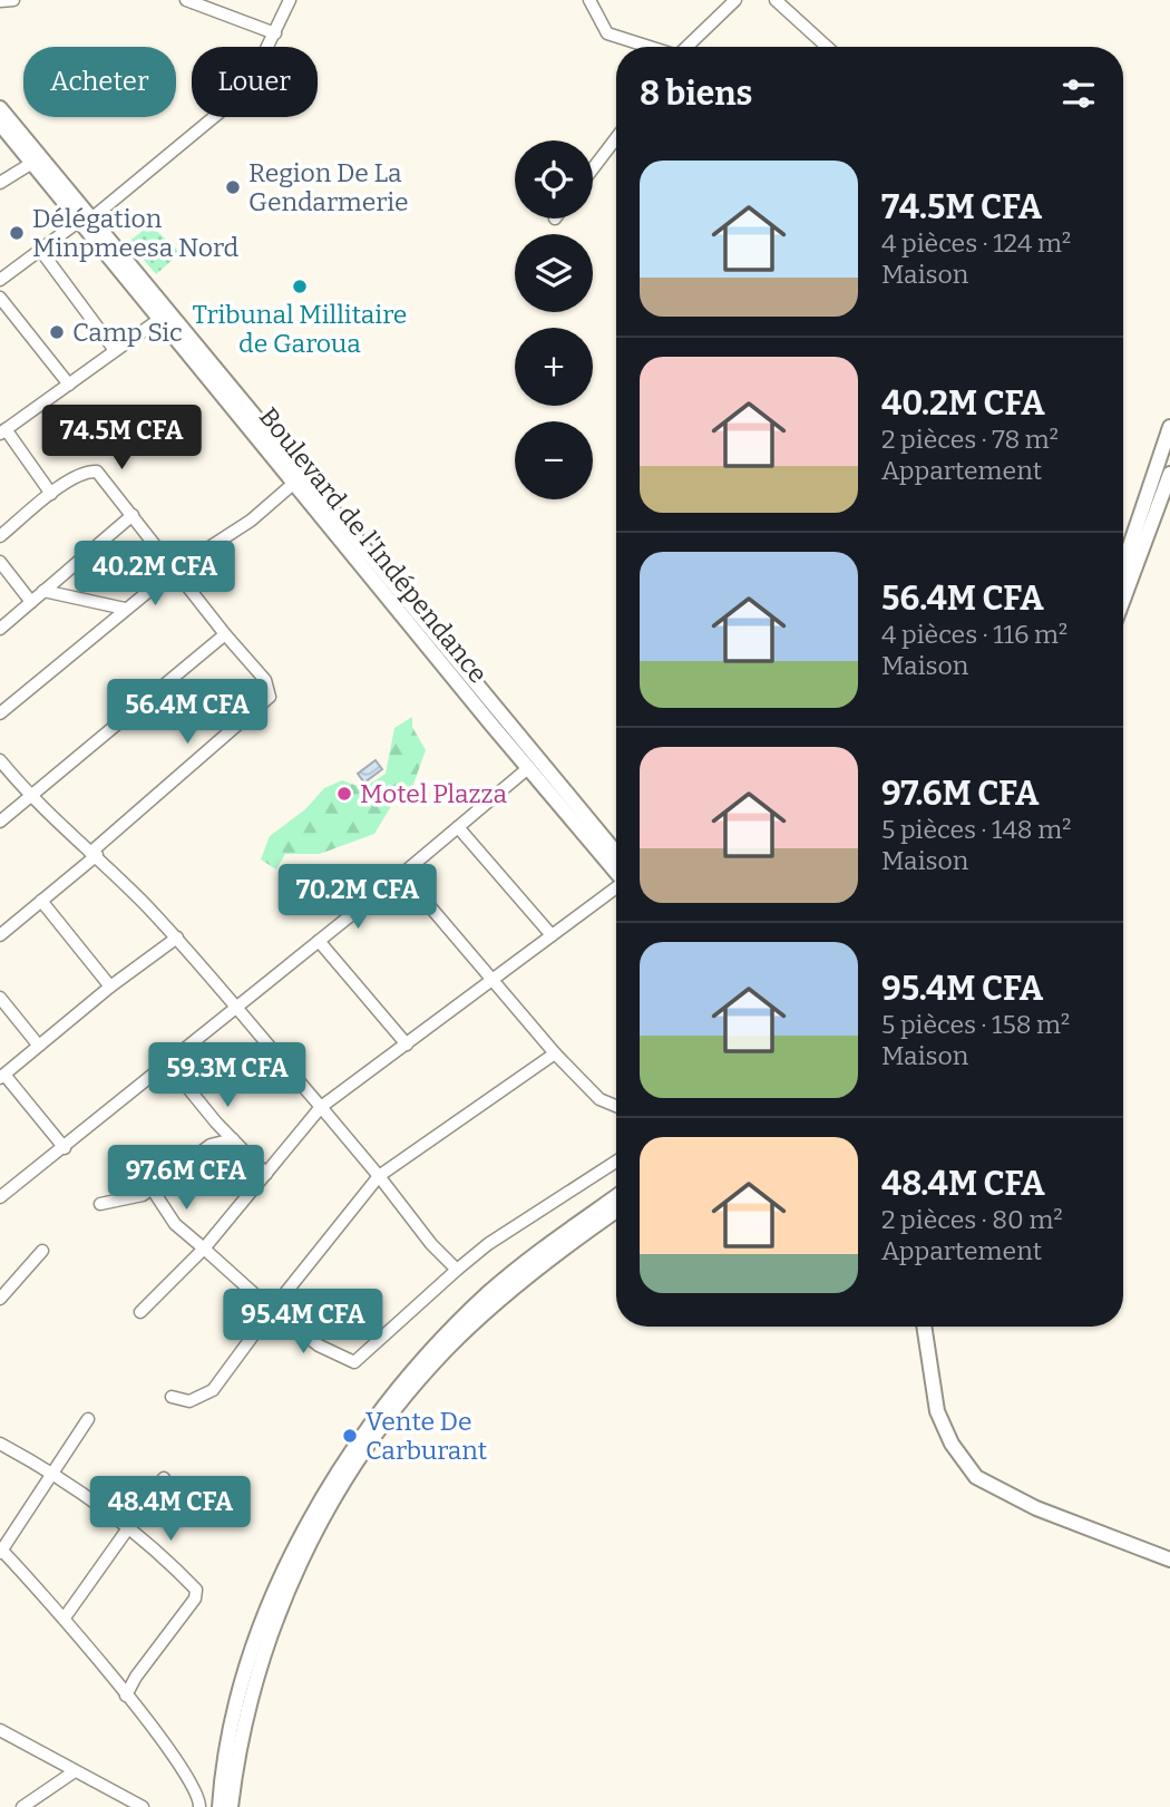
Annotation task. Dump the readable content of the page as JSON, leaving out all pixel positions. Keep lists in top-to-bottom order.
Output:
{
  "streets": {
    "main road": ["Boulevard de l'Indépendance"]
  },
  "places": [
    "Region De La Gendarmerie",
    "Délégation Minpmeesa Nord",
    "Tribunal Millitaire de Garoua",
    "Camp Sic",
    "Motel Plazza",
    "Vente De Carburant"
  ],
  "page": {
    "chip": ["Acheter", "Louer"],
    "heading": "8 biens",
    "map_buttons": ["+", "−"],
    "list": [
      {
        "name": "74.5M CFA",
        "note": "4 pièces · 124 m² · Maison"
      },
      {
        "name": "40.2M CFA",
        "note": "2 pièces · 78 m² · Appartement"
      },
      {
        "name": "56.4M CFA",
        "note": "4 pièces · 116 m² · Maison"
      },
      {
        "name": "97.6M CFA",
        "note": "5 pièces · 148 m² · Maison"
      },
      {
        "name": "95.4M CFA",
        "note": "5 pièces · 158 m² · Maison"
      },
      {
        "name": "48.4M CFA",
        "note": "2 pièces · 80 m² · Appartement"
      }
    ],
    "price": [
      "74.5M CFA",
      "40.2M CFA",
      "56.4M CFA",
      "70.2M CFA",
      "59.3M CFA",
      "97.6M CFA",
      "95.4M CFA",
      "48.4M CFA"
    ]
  }
}
